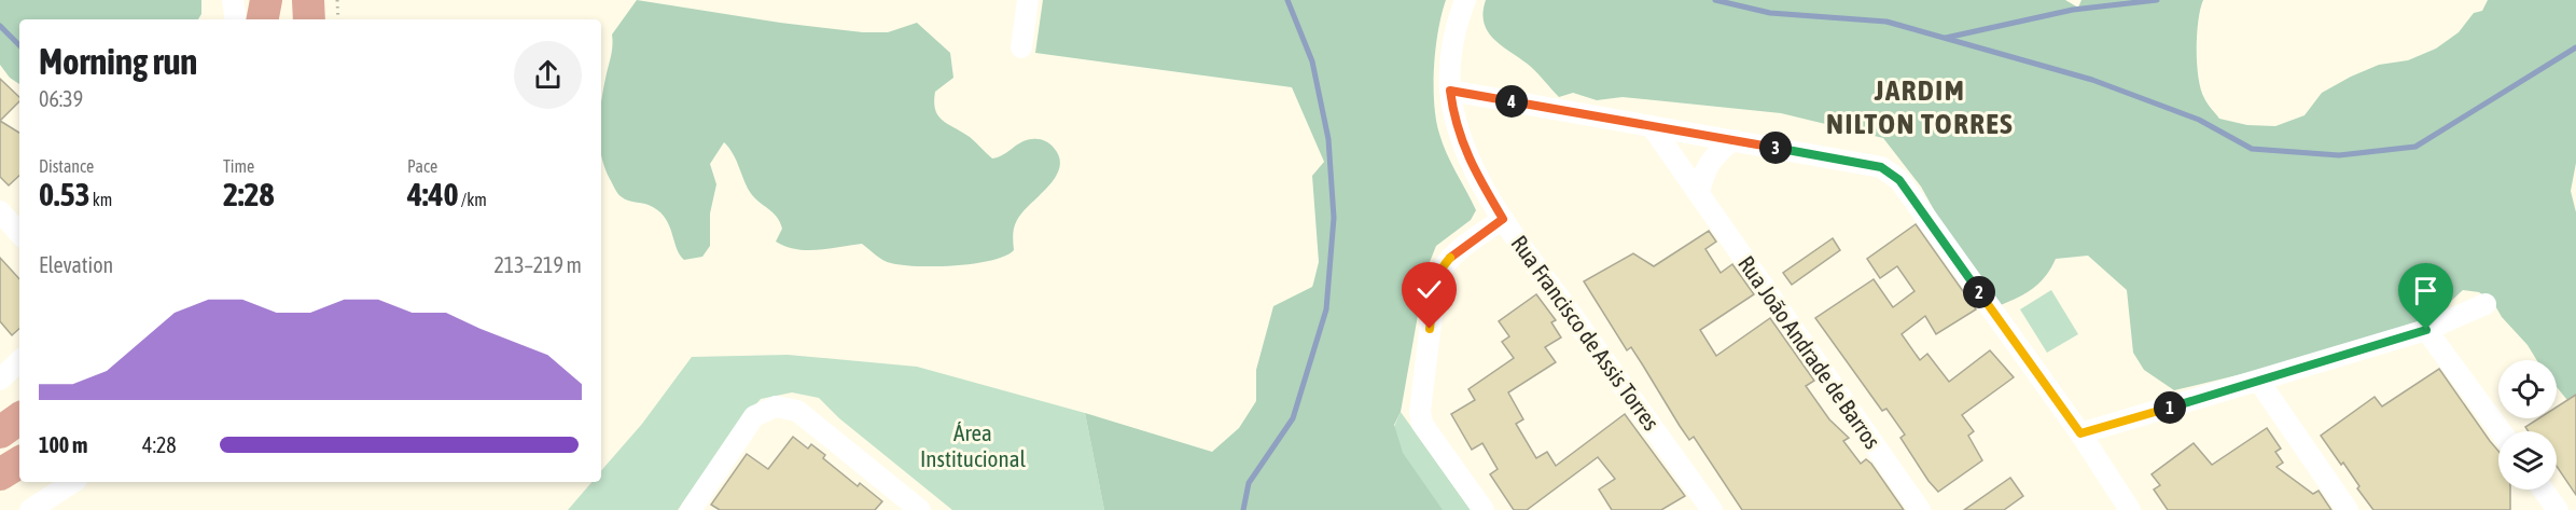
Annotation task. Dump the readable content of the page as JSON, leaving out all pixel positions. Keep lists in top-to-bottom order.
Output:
{
  "streets": {
    "street": ["Rua Francisco de Assis Torres", "Rua João Andrade de Barros"]
  },
  "districts": ["JARDIM NILTON TORRES"],
  "parks": ["Área Institucional"],
  "page": {
    "heading": ["Morning run", "06:39"],
    "pins": [
      "4",
      "3",
      "2",
      "1"
    ],
    "stats": [
      ["Distance", "0.53 km"],
      ["Time", "2:28"],
      ["Pace", "4:40 /km"]
    ],
    "chart": ["Elevation", "213–219 m"],
    "list": [
      {
        "name": "100 m",
        "note": "4:28"
      }
    ]
  }
}
